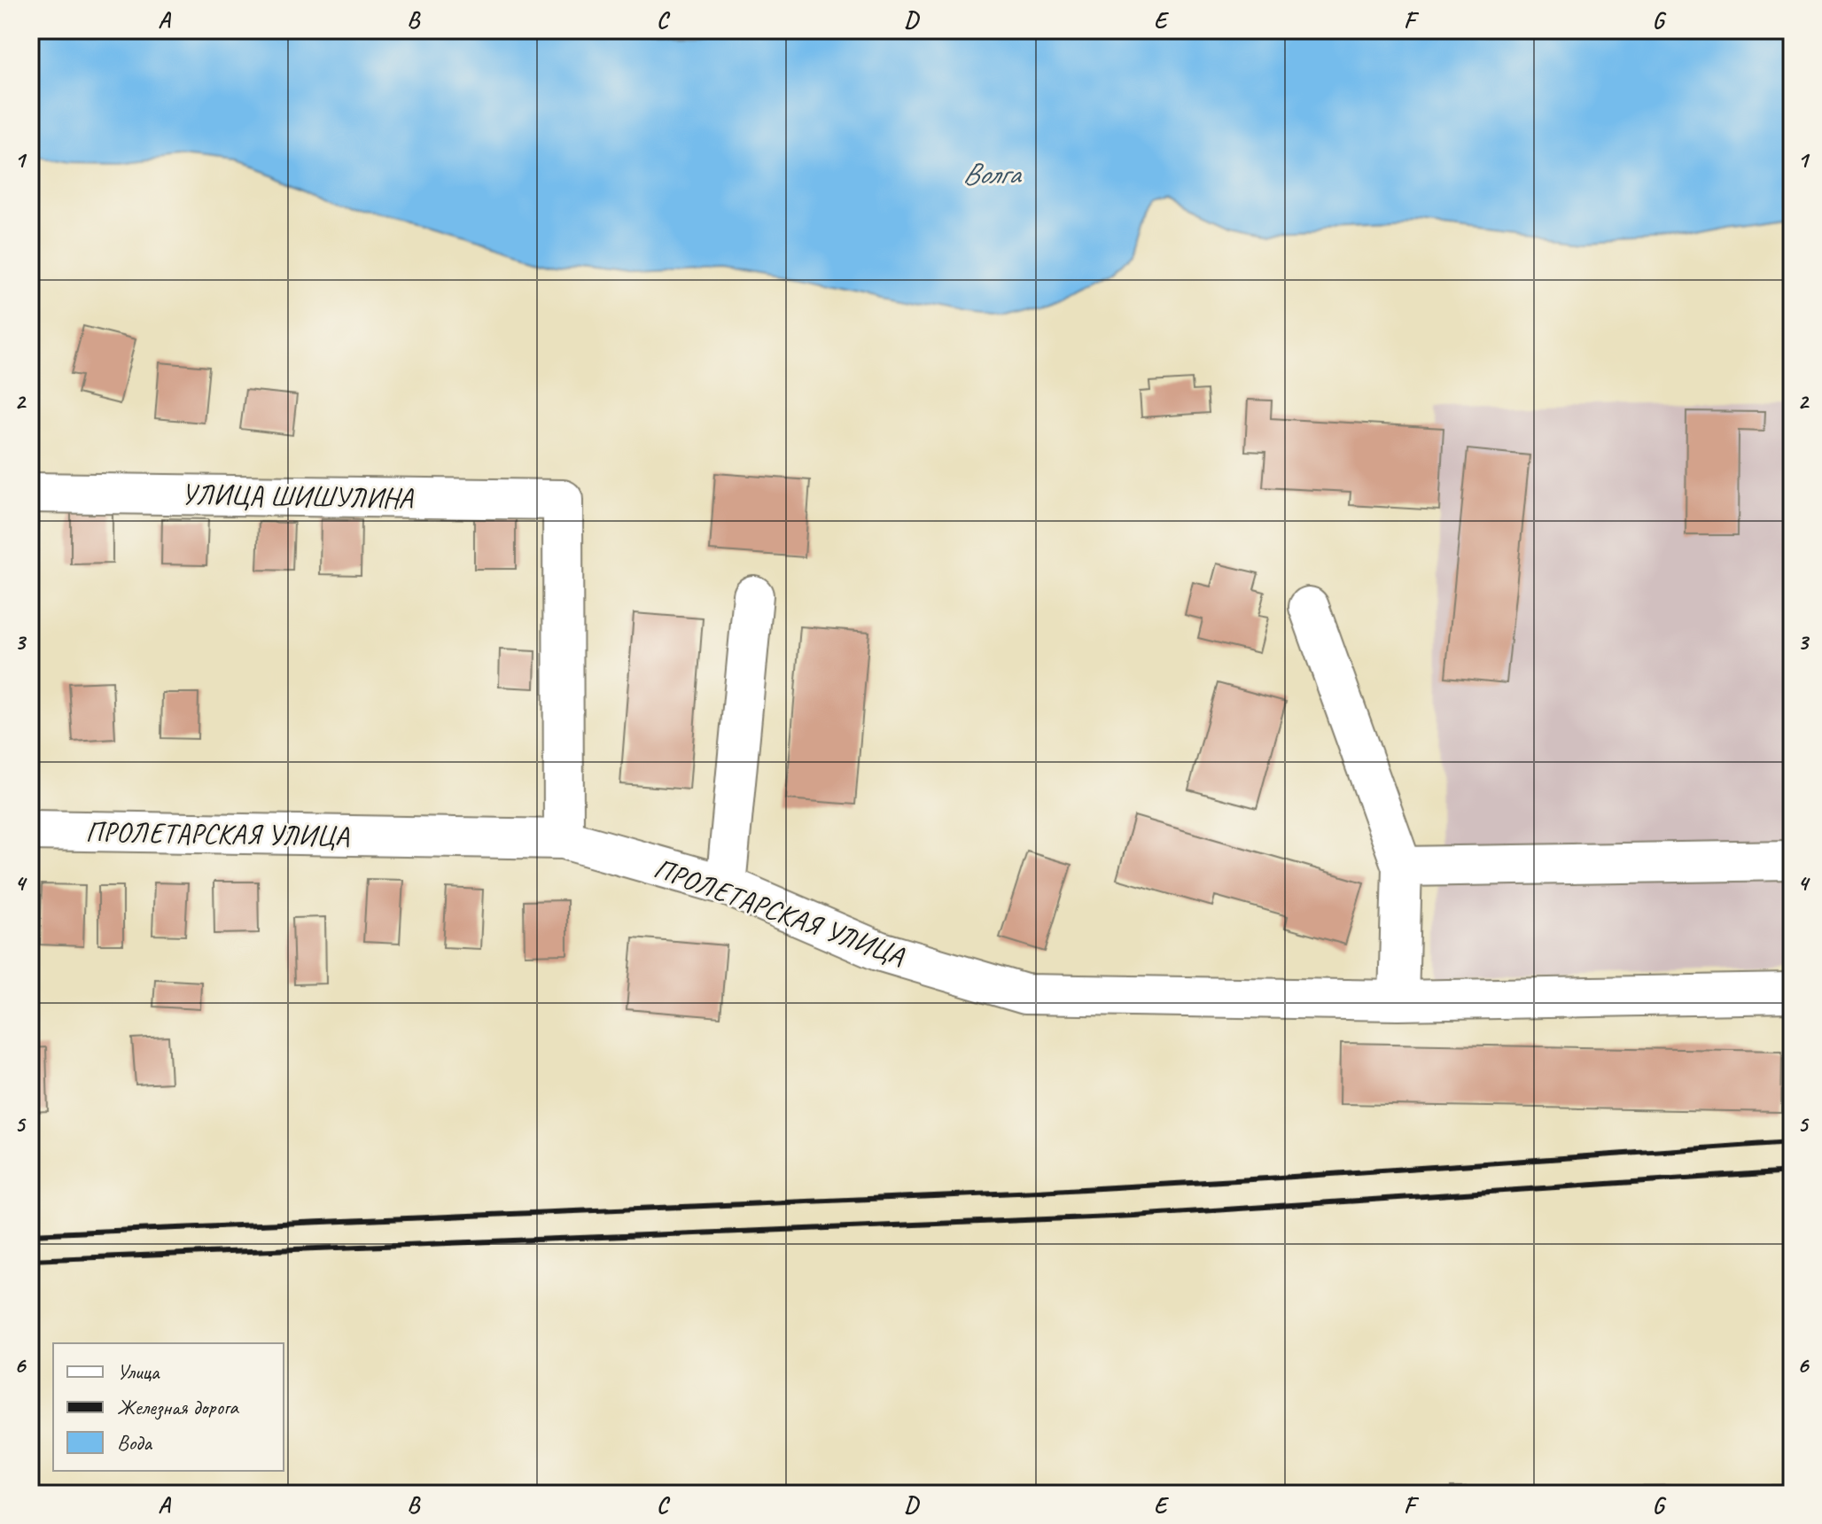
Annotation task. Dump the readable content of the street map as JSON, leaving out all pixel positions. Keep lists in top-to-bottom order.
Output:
{
  "streets": {
    "street": ["УЛИЦА ШИШУЛИНА", "ПРОЛЕТАРСКАЯ УЛИЦА"]
  },
  "crossings": [
    ["УЛИЦА ШИШУЛИНА", "ПРОЛЕТАРСКАЯ УЛИЦА"]
  ],
  "water": ["Волга"],
  "legend": ["Улица", "Железная дорога", "Вода"],
  "grid": {
    "columns": [
      "A",
      "B",
      "C",
      "D",
      "E",
      "F",
      "G"
    ],
    "rows": [
      "1",
      "2",
      "3",
      "4",
      "5",
      "6"
    ]
  }
}
